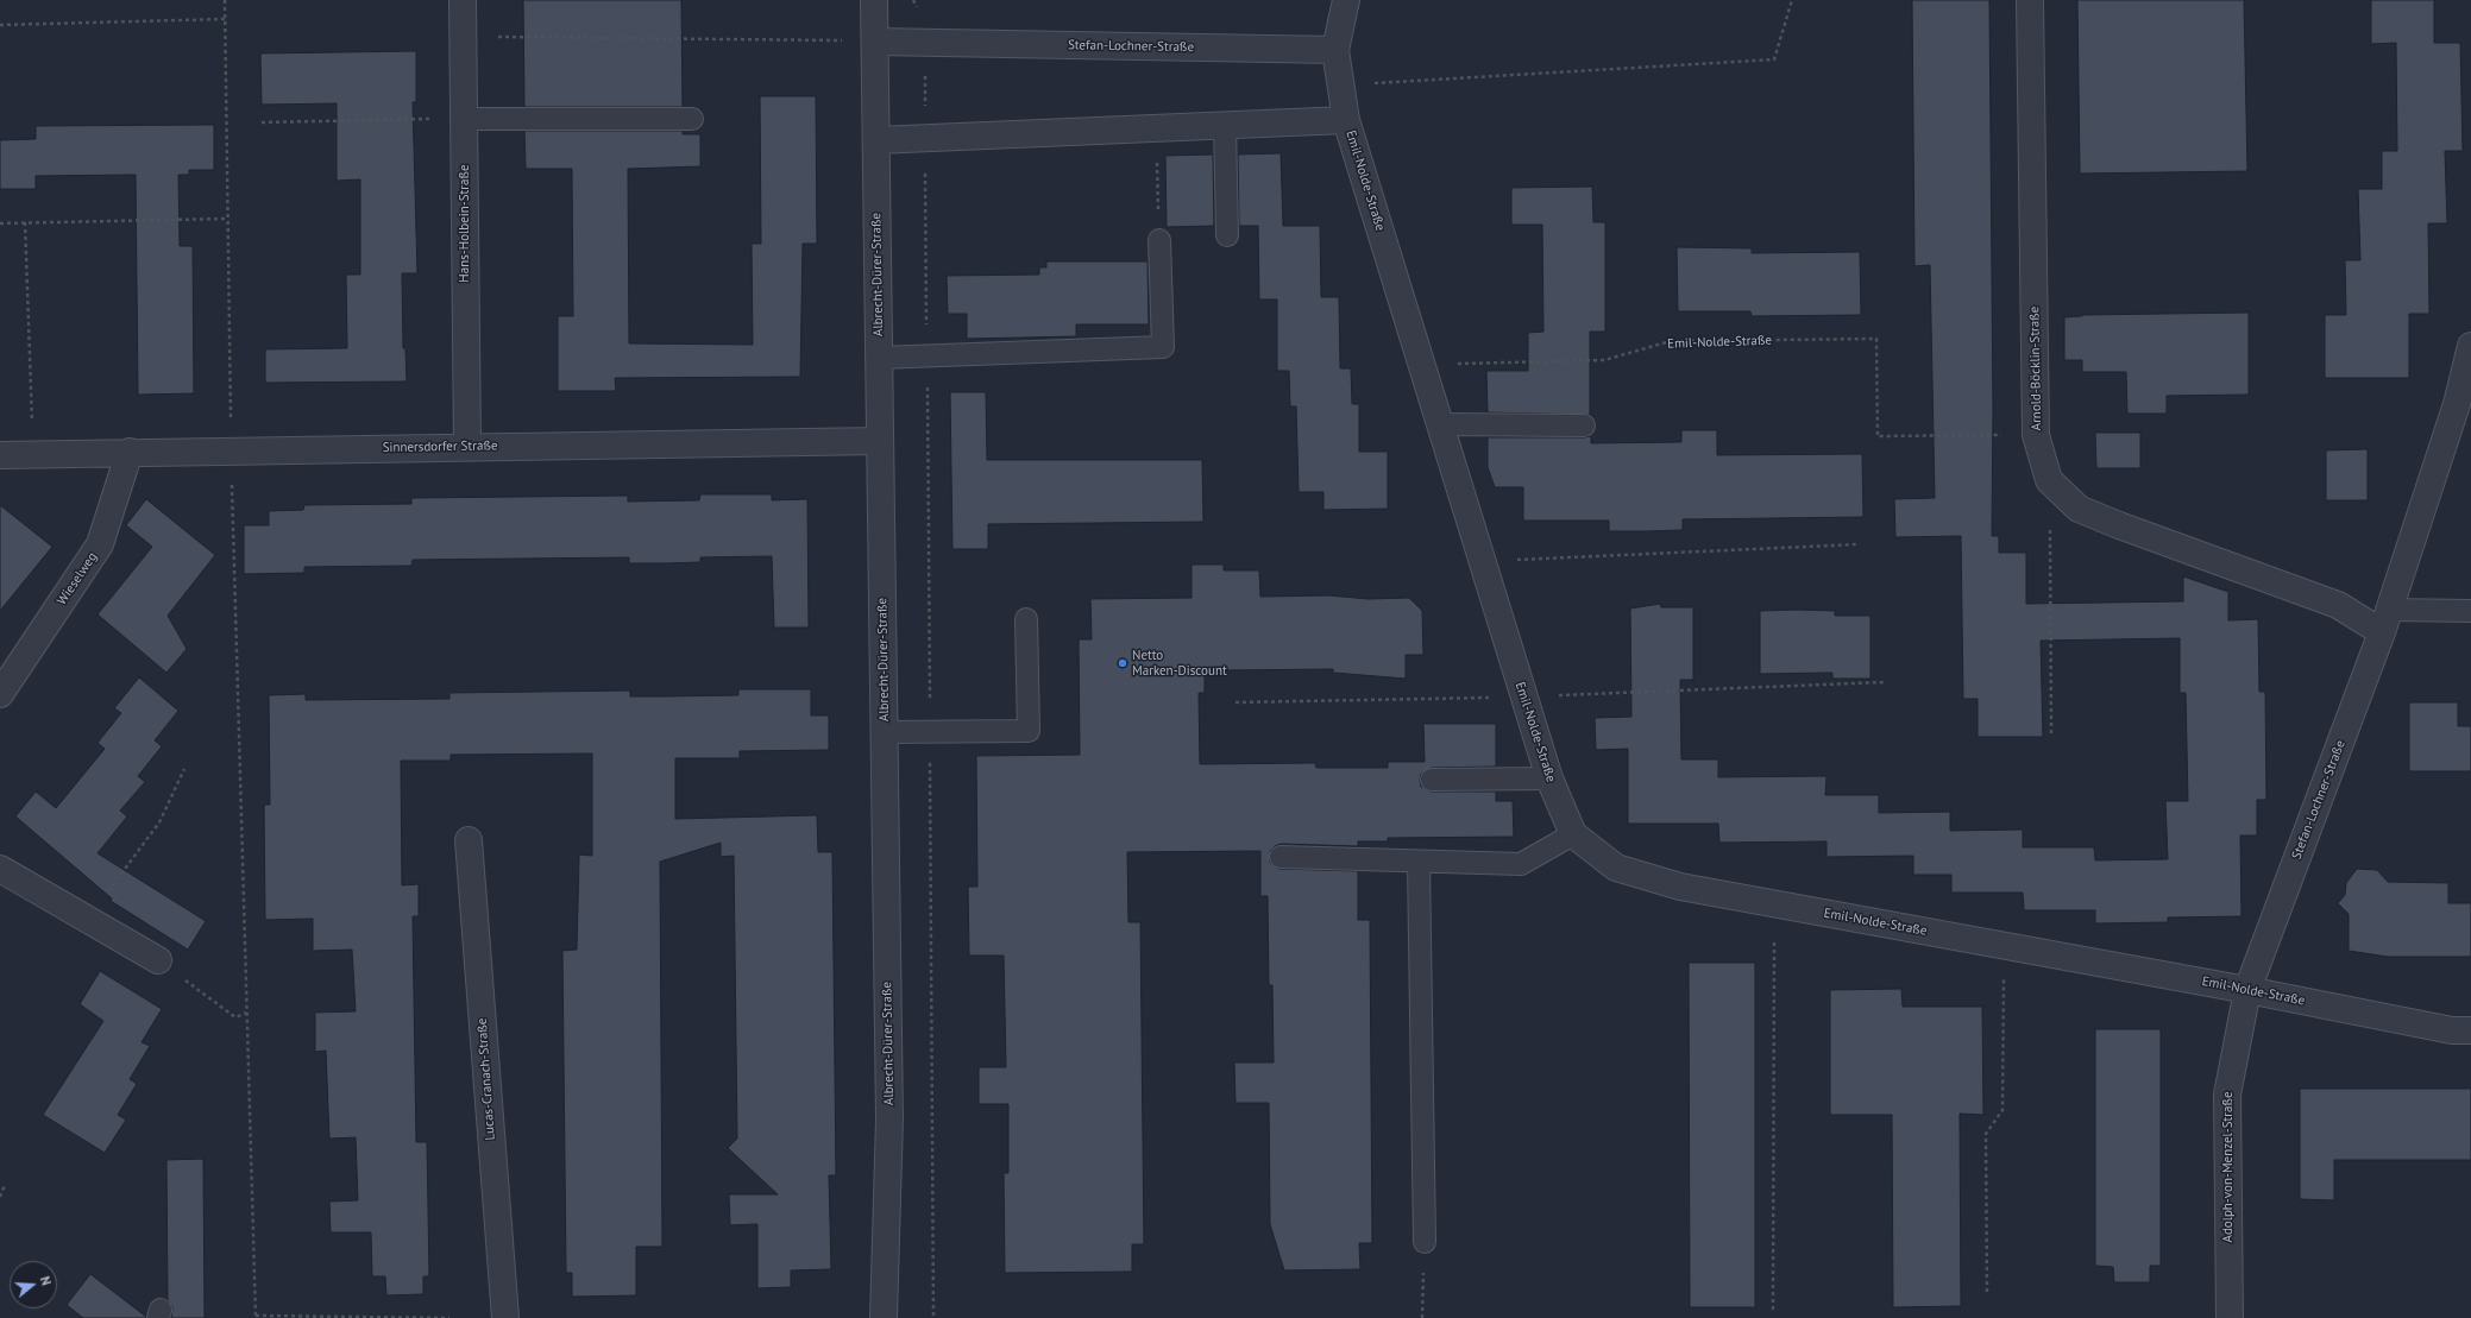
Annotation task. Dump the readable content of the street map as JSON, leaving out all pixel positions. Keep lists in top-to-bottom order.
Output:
{
  "streets": {
    "street": [
      "Stefan-Lochner-Straße",
      "Emil-Nolde-Straße",
      "Hans-Holbein-Straße",
      "Albrecht-Dürer-Straße",
      "Arnold-Böcklin-Straße",
      "Sinnersdorfer Straße",
      "Wieselweg",
      "Lucas-Cranach-Straße",
      "Adolph-von-Menzel-Straße"
    ]
  },
  "crossings": [
    ["Stefan-Lochner-Straße", "Emil-Nolde-Straße"],
    ["Stefan-Lochner-Straße", "Albrecht-Dürer-Straße"],
    ["Stefan-Lochner-Straße", "Arnold-Böcklin-Straße"],
    ["Stefan-Lochner-Straße", "Adolph-von-Menzel-Straße"],
    ["Emil-Nolde-Straße", "Arnold-Böcklin-Straße"],
    ["Emil-Nolde-Straße", "Adolph-von-Menzel-Straße"],
    ["Hans-Holbein-Straße", "Sinnersdorfer Straße"],
    ["Albrecht-Dürer-Straße", "Sinnersdorfer Straße"],
    ["Sinnersdorfer Straße", "Wieselweg"]
  ],
  "places": ["Netto Marken-Discount"],
  "north": "right"
}
